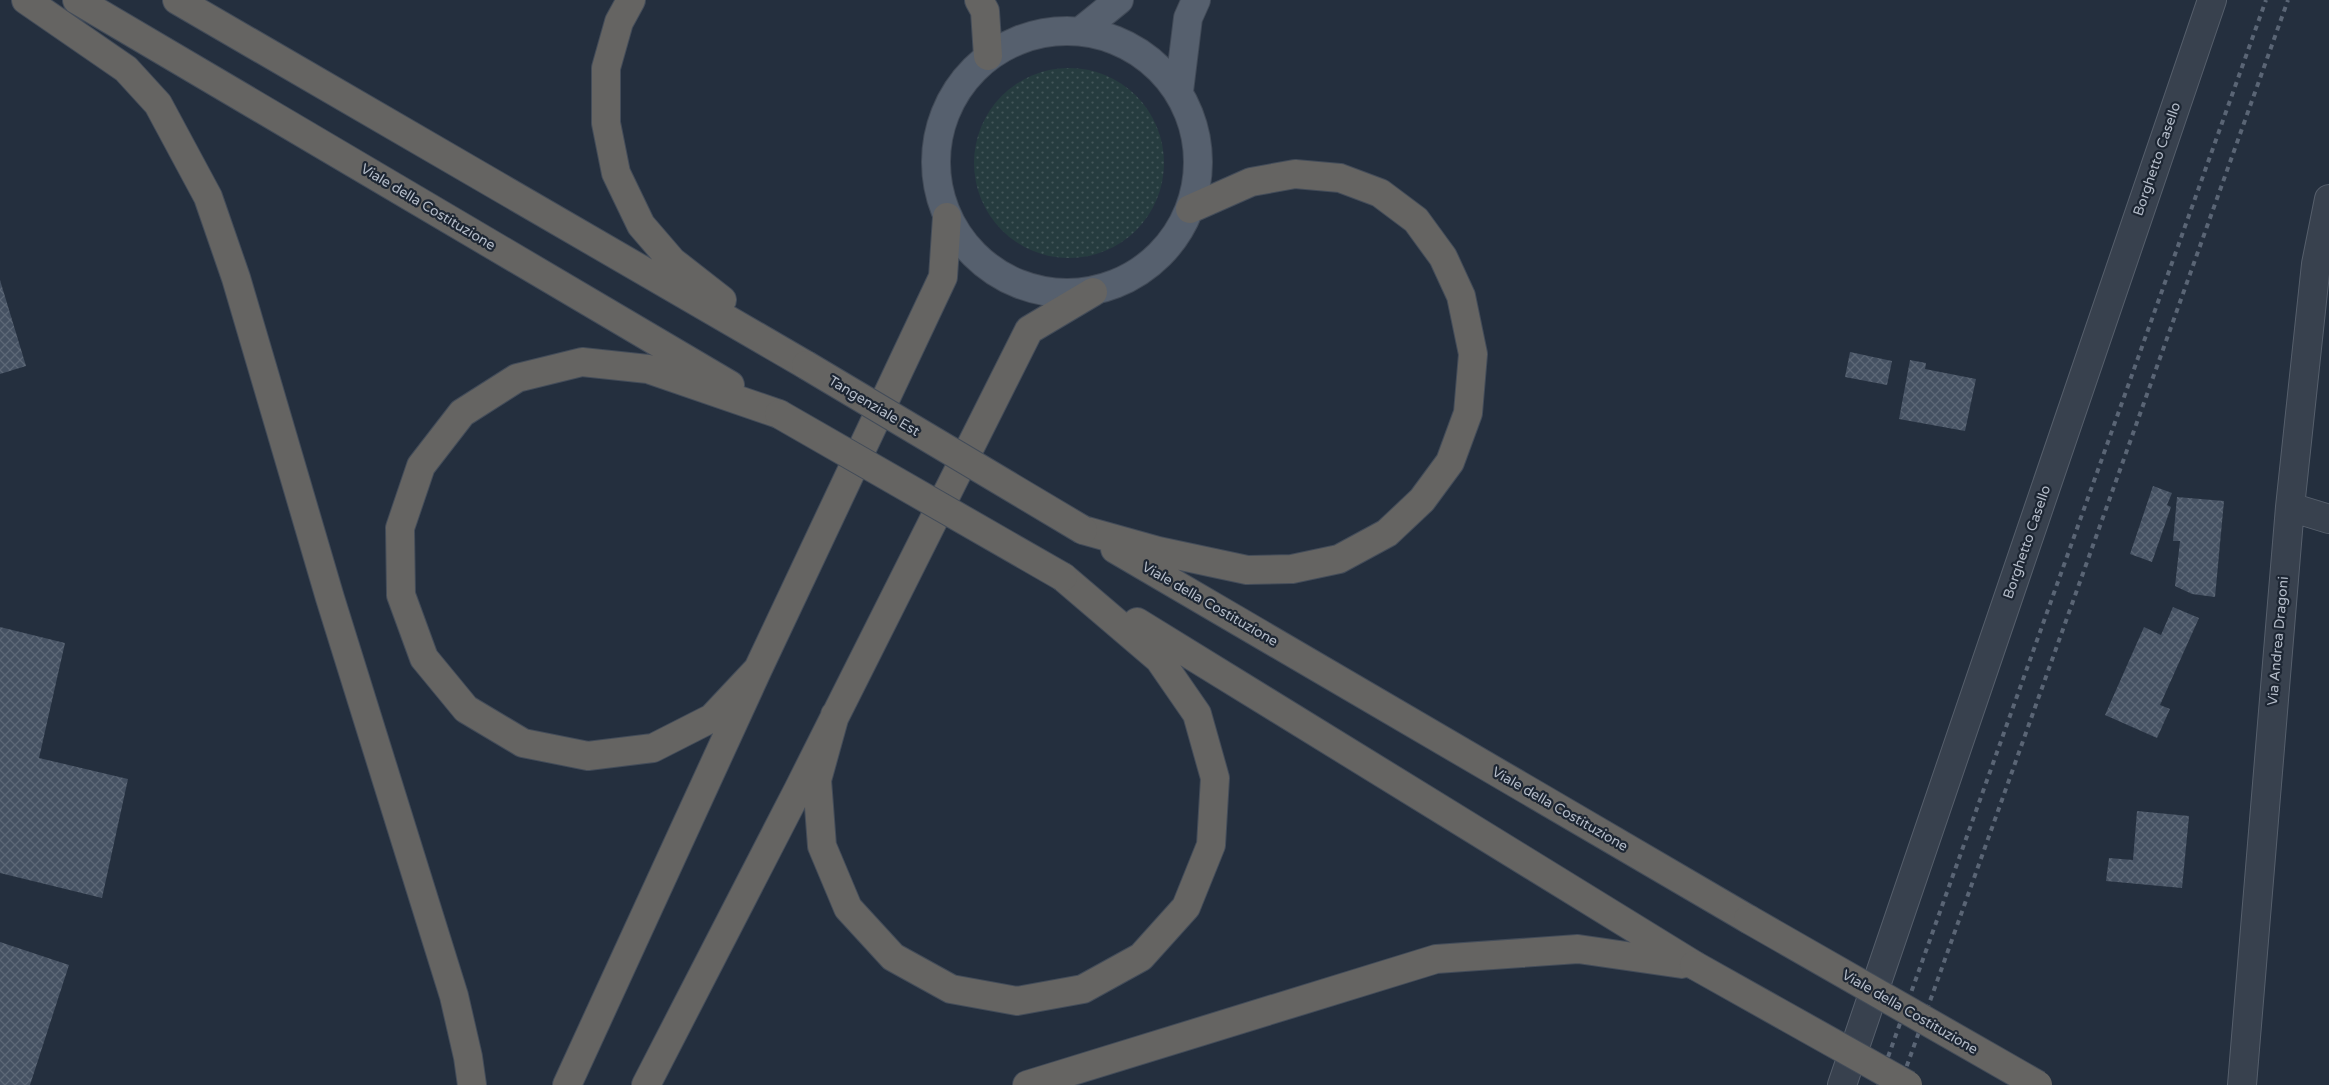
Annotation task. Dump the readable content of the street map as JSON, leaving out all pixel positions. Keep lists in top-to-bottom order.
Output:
{
  "streets": {
    "highway": ["Viale della Costituzione", "Tangenziale Est"],
    "street": ["Borghetto Casello", "Via Andrea Dragoni"]
  },
  "crossings": [
    ["Viale della Costituzione", "Tangenziale Est"]
  ]
}
